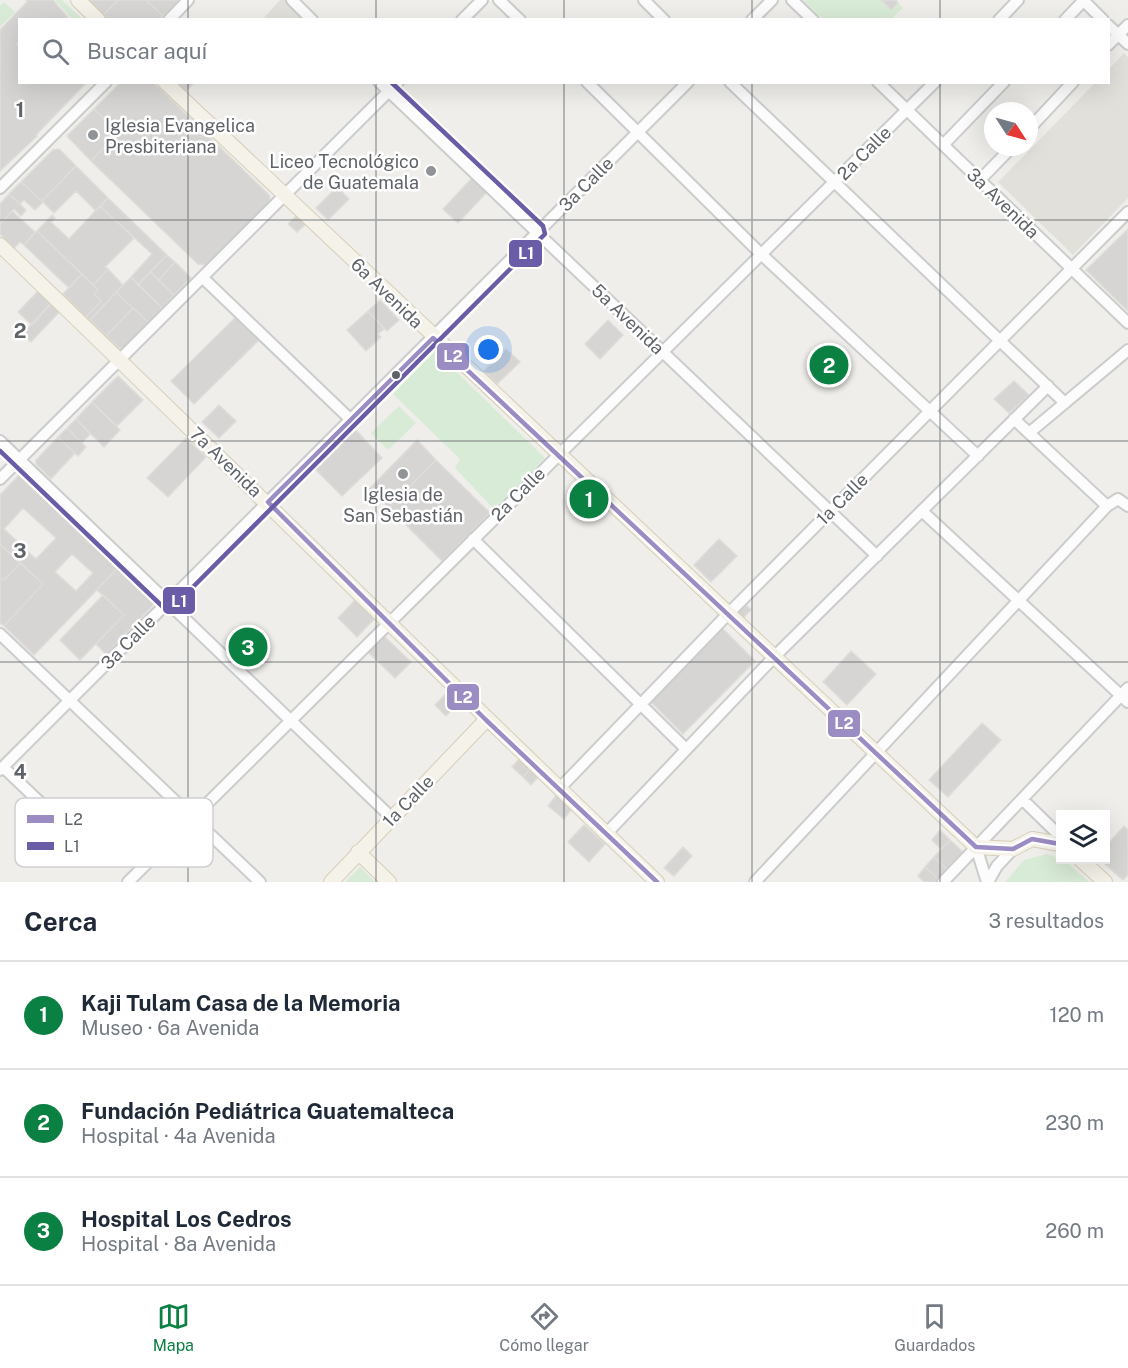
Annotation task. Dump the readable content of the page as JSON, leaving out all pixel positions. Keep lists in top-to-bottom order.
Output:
{
  "streets": {
    "main road": ["6a Avenida", "7a Avenida", "1a Calle"],
    "street": [
      "2a Calle",
      "3a Calle",
      "3a Avenida",
      "5a Avenida"
    ]
  },
  "crossings": [
    ["2a Calle", "3a Avenida"],
    ["2a Calle", "6a Avenida"],
    ["2a Calle", "5a Avenida"],
    ["2a Calle", "7a Avenida"],
    ["3a Calle", "6a Avenida"],
    ["3a Calle", "5a Avenida"],
    ["3a Calle", "7a Avenida"],
    ["3a Avenida", "1a Calle"],
    ["6a Avenida", "1a Calle"],
    ["5a Avenida", "1a Calle"],
    ["7a Avenida", "1a Calle"]
  ],
  "places": ["Iglesia Evangelica Presbiteriana", "Liceo Tecnológico de Guatemala", "Iglesia de San Sebastián"],
  "lines": ["transit line L1", "transit line L2"],
  "legend": ["L2", "L1"],
  "north": "bottom right",
  "page": {
    "search": "Buscar aquí",
    "pins": ["2", "1", "3"],
    "heading": ["Cerca", "3 resultados"],
    "list": [
      {
        "mark": "1",
        "name": "Kaji Tulam Casa de la Memoria",
        "note": "Museo · 6a Avenida",
        "value": "120 m"
      },
      {
        "mark": "2",
        "name": "Fundación Pediátrica Guatemalteca",
        "note": "Hospital · 4a Avenida",
        "value": "230 m"
      },
      {
        "mark": "3",
        "name": "Hospital Los Cedros",
        "note": "Hospital · 8a Avenida",
        "value": "260 m"
      }
    ],
    "nav": ["Mapa", "Cómo llegar", "Guardados"]
  },
  "grid": {
    "rows": [
      "1",
      "2",
      "3",
      "4"
    ]
  }
}
